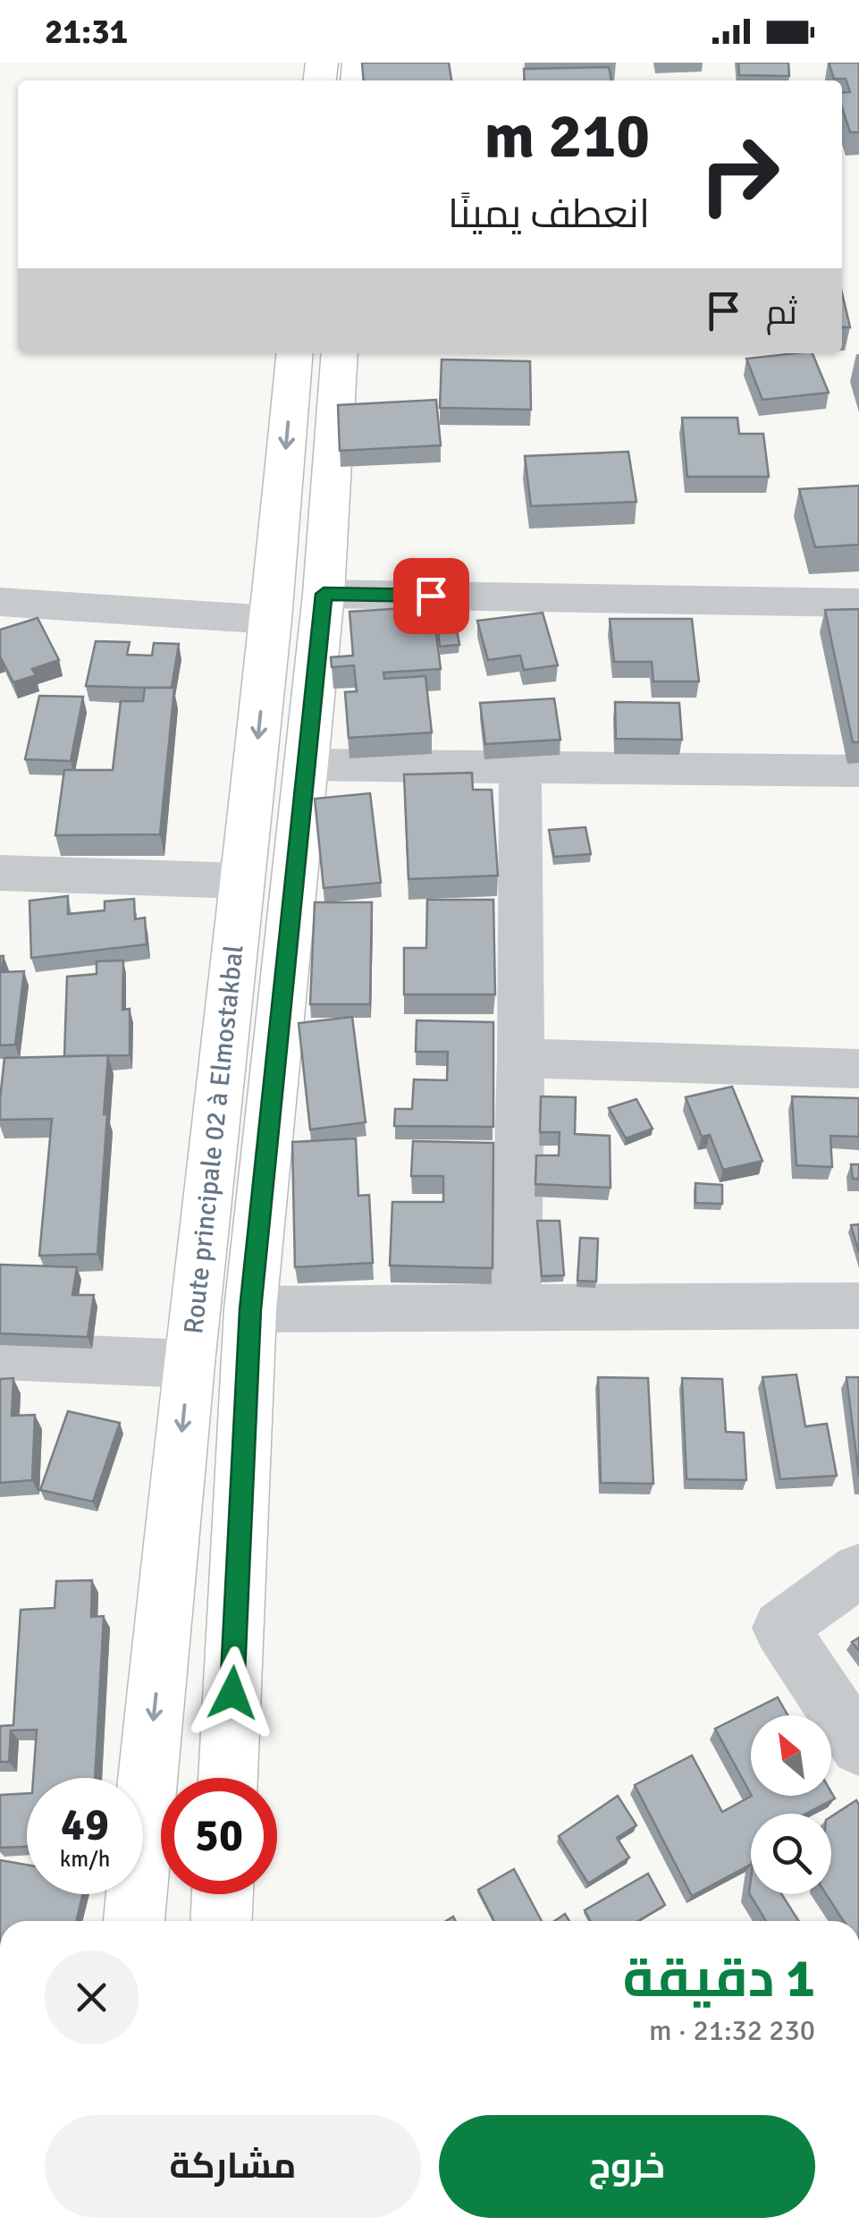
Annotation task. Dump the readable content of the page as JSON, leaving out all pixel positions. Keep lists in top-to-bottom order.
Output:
{
  "streets": {
    "main road": ["Route principale 02 à Elmostakbal"]
  },
  "north": "top left",
  "page": {
    "status": "21:31",
    "turn": ["210 m", "انعطف يمينًا"],
    "then": "ثم",
    "speed": "49 km/h",
    "limit": "50",
    "heading": ["1 دقيقة", "230 m · 21:32"],
    "buttons": ["خروج", "مشاركة"]
  }
}
